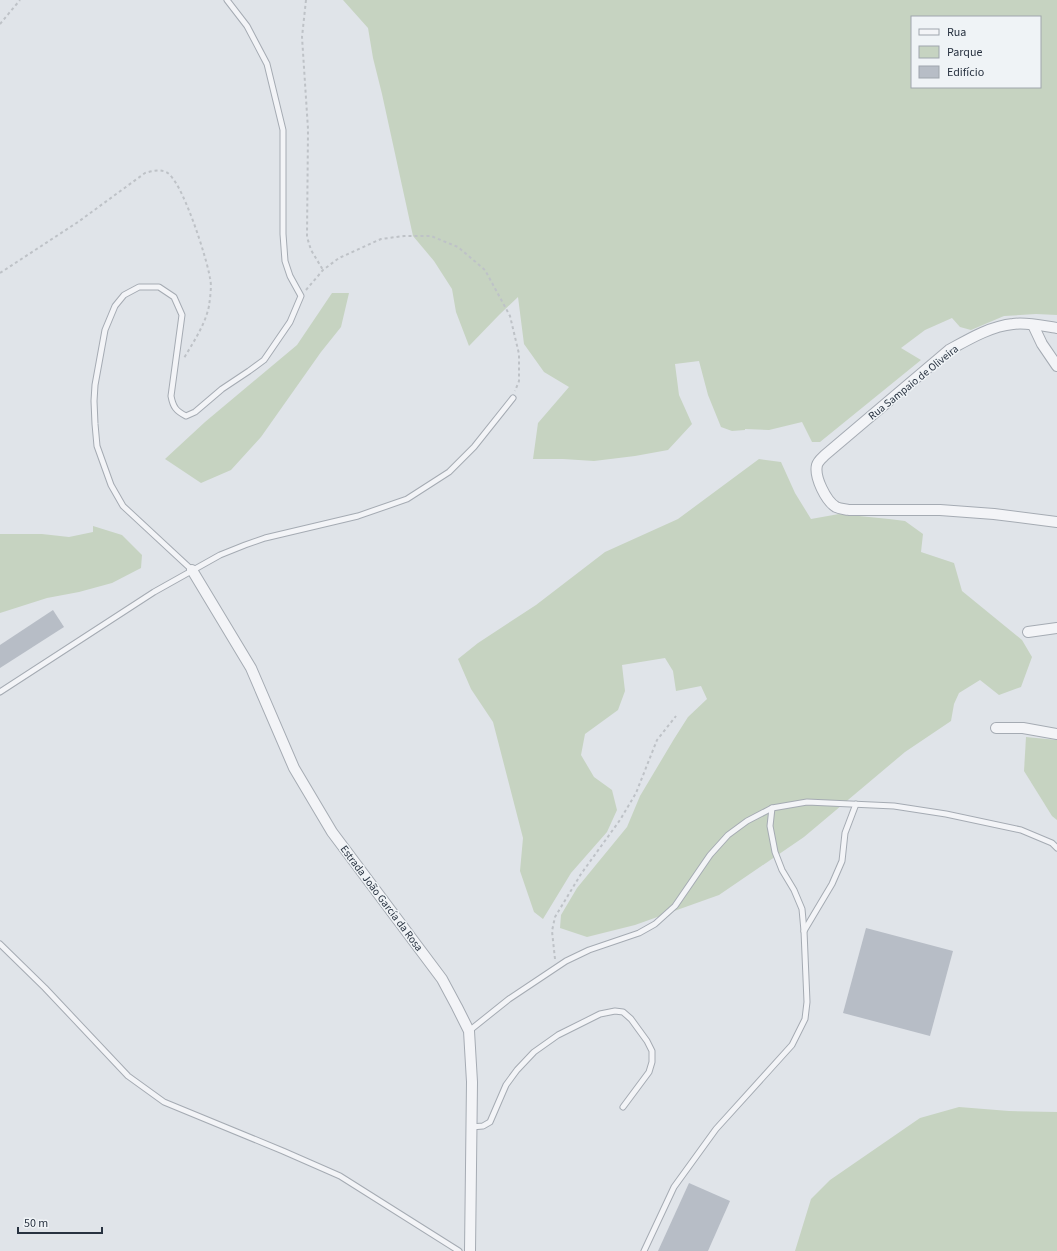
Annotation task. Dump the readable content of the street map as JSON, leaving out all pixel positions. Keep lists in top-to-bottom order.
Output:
{
  "streets": {
    "street": ["Rua Sampaio de Oliveira", "Estrada João García da Rosa"]
  },
  "legend": ["Rua", "Parque", "Edifício"],
  "scale_bar": "50 m"
}
